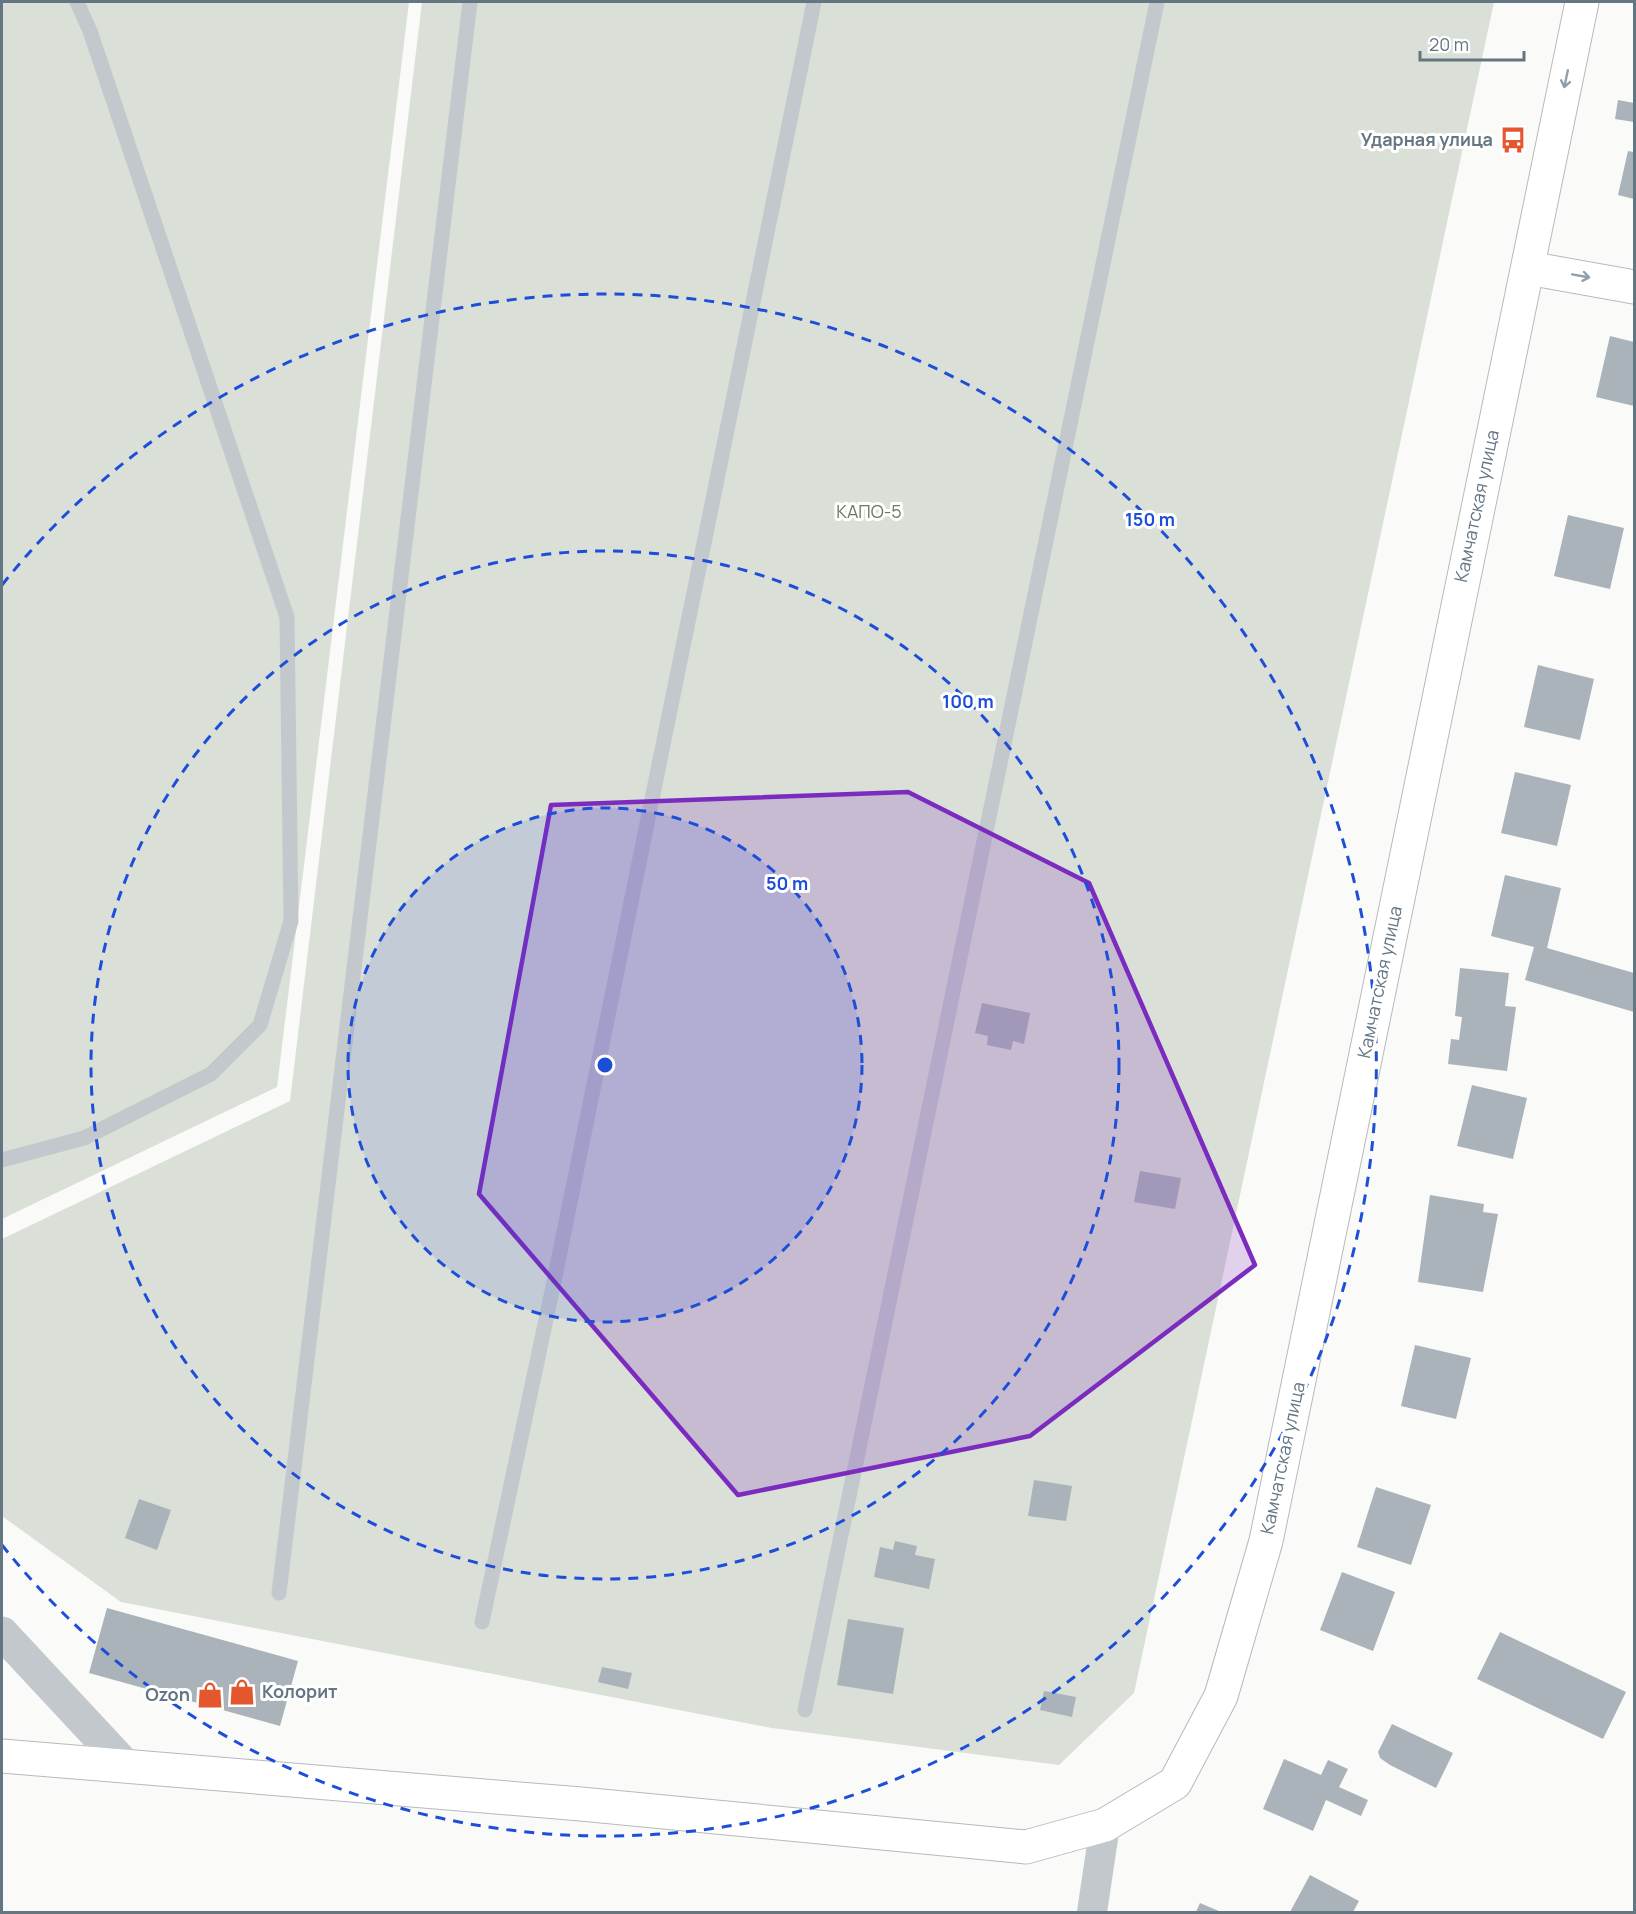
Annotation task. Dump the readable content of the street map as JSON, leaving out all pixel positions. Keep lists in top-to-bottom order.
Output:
{
  "streets": {
    "main road": ["Камчатская улица"]
  },
  "parks": ["КАПО-5"],
  "places": {
    "bus stop": ["Ударная улица"],
    "shop": ["Колорит", "Ozon"]
  },
  "scale_bar": "20 m",
  "rings": ["150 m", "100 m", "50 m"]
}
